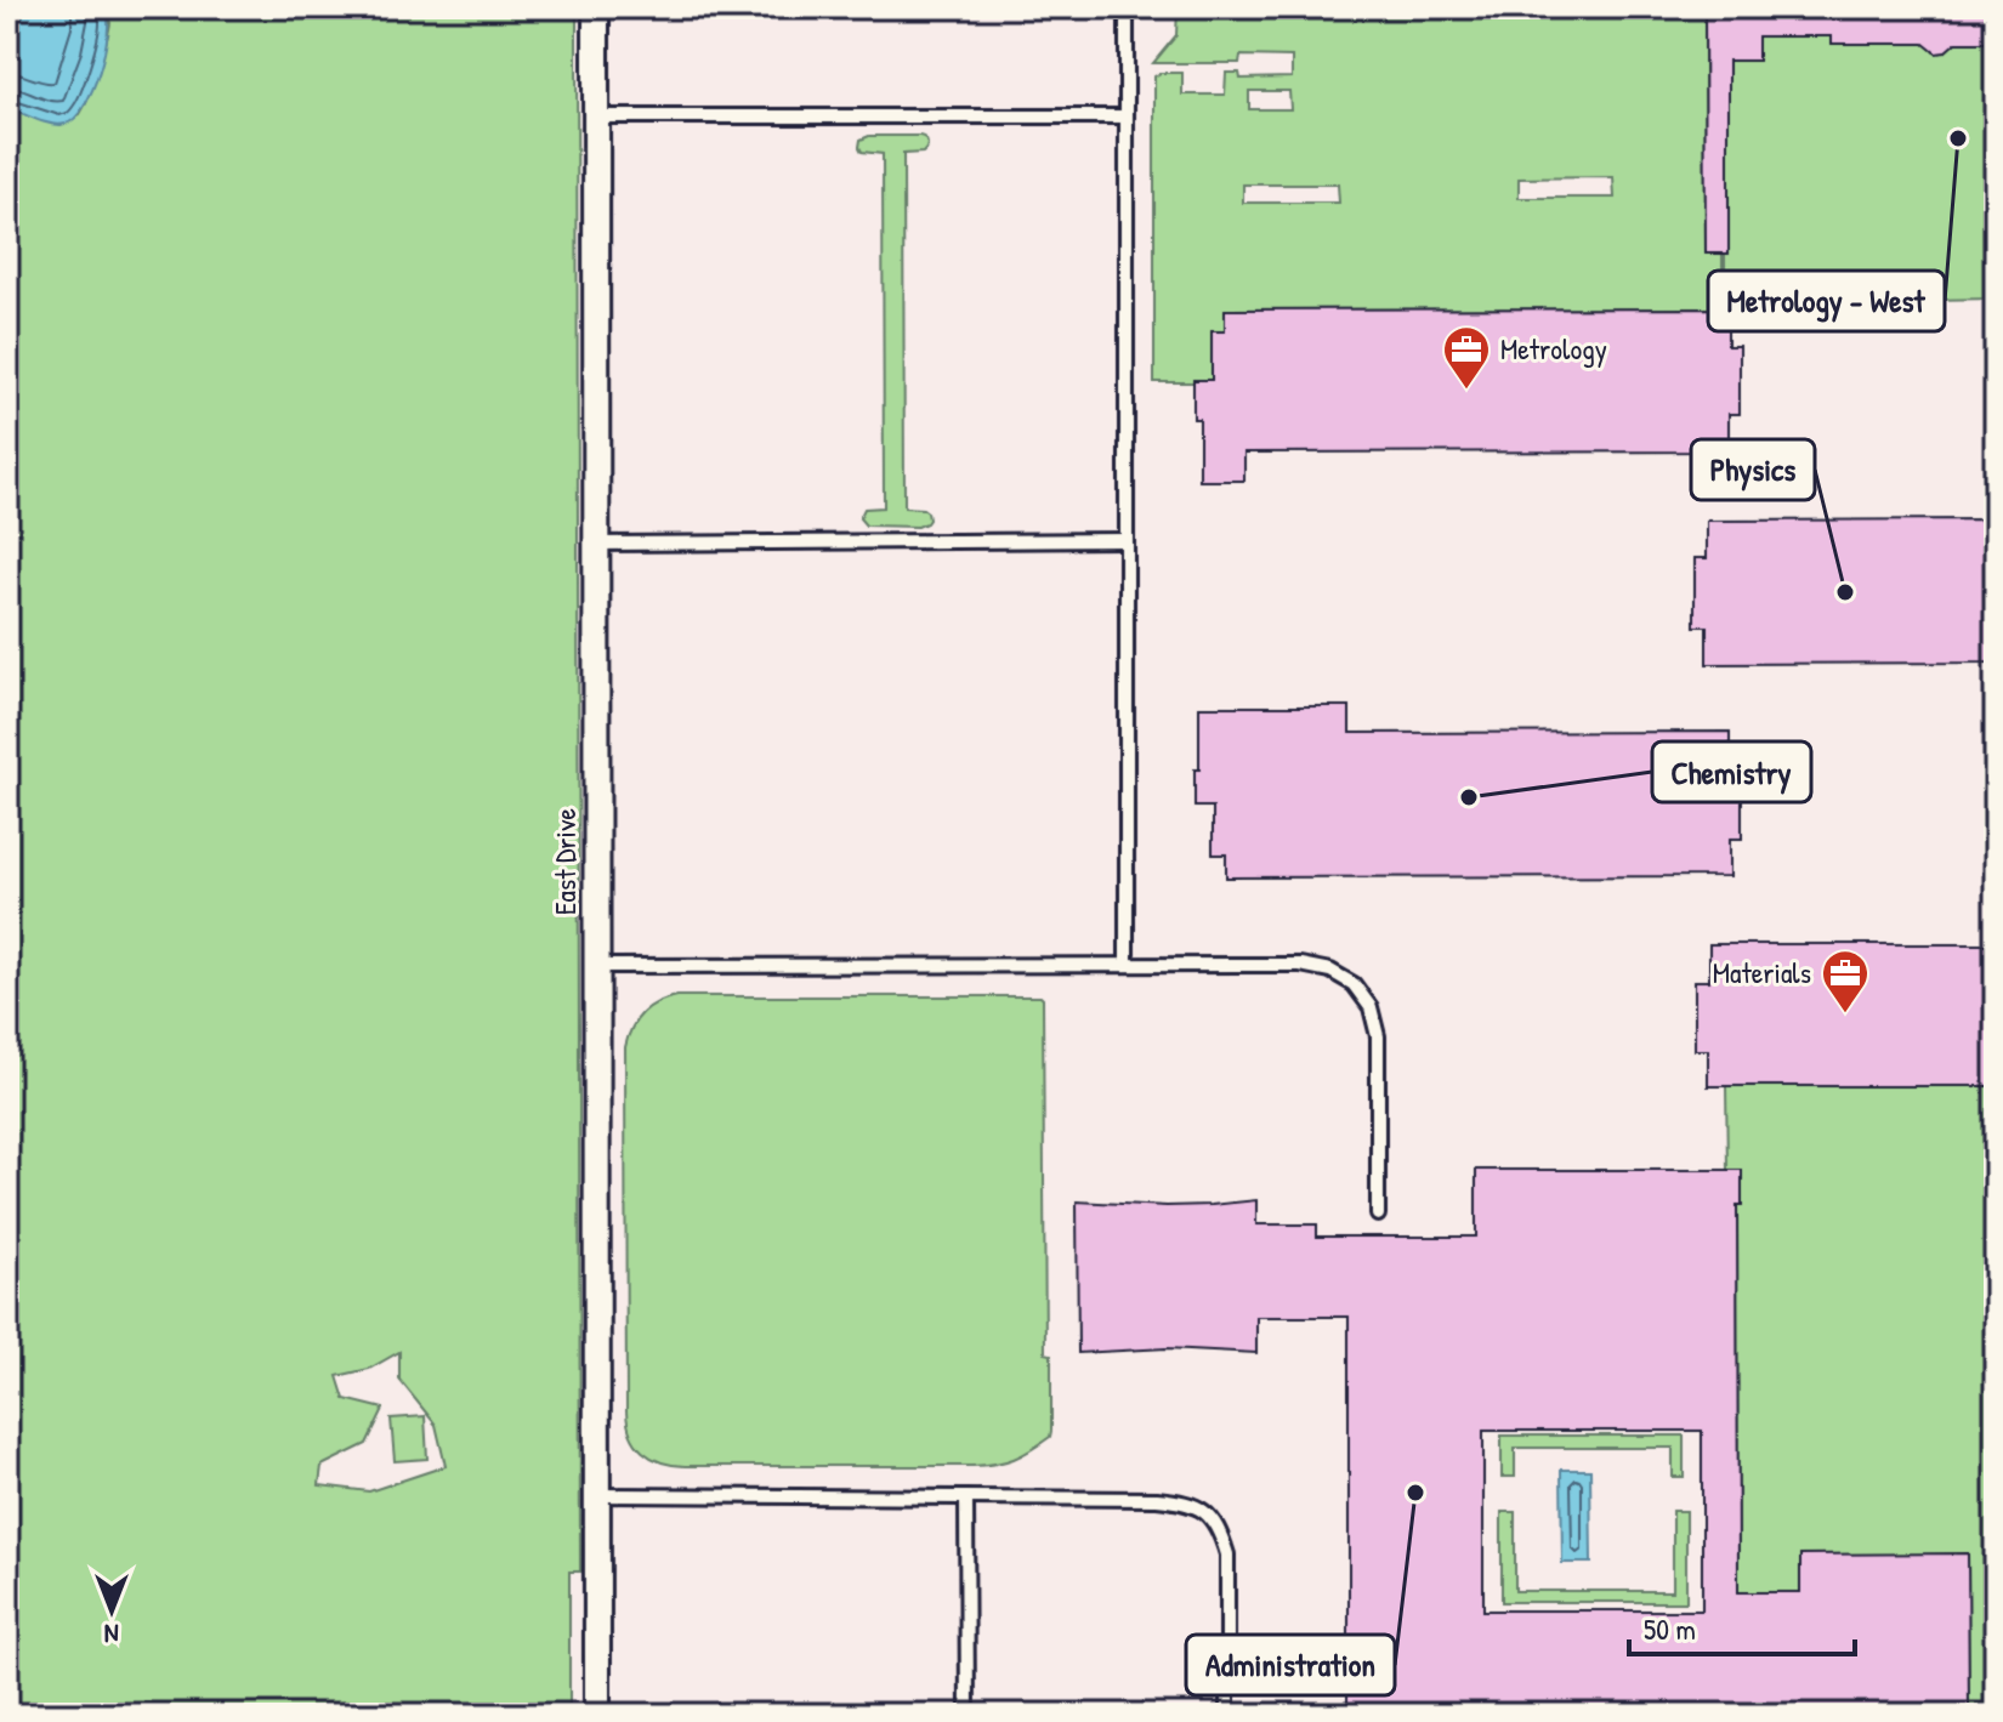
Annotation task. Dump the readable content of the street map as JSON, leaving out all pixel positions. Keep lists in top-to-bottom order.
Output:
{
  "streets": {
    "street": ["East Drive"]
  },
  "places": {
    "other": [
      "Metrology - West",
      "Physics",
      "Chemistry",
      "Administration"
    ],
    "office": ["Metrology", "Materials"]
  },
  "scale_bar": "50 m",
  "north": "bottom"
}
